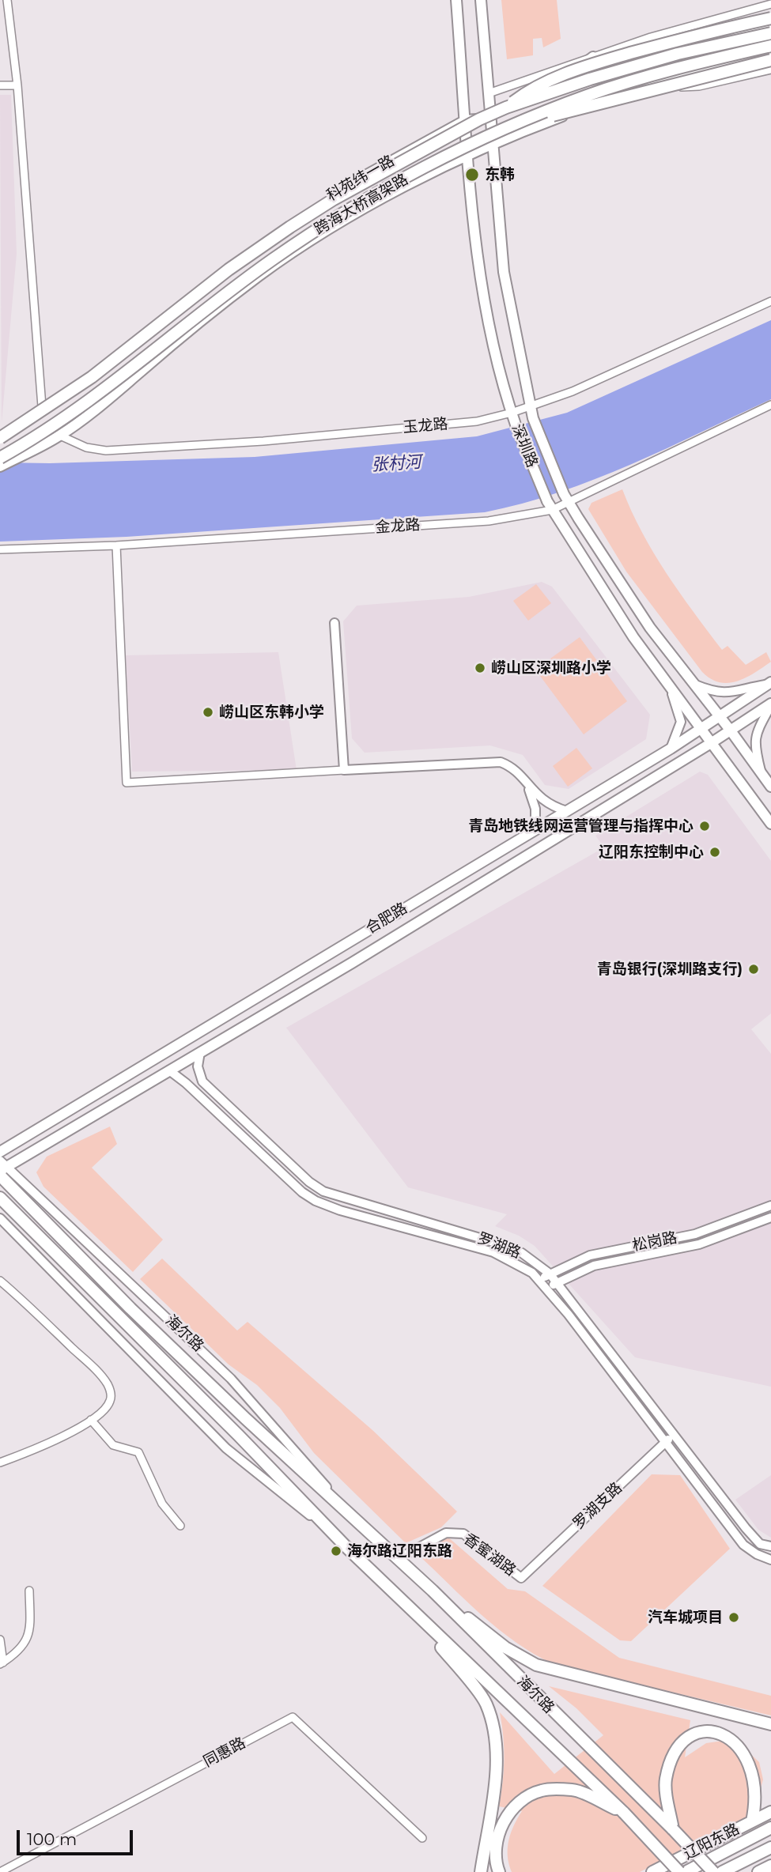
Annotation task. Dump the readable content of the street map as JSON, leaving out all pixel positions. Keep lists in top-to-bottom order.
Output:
{
  "streets": {
    "main road": [
      "科苑纬一路",
      "跨海大桥高架路",
      "深圳路",
      "合肥路",
      "海尔路",
      "辽阳东路"
    ],
    "street": [
      "玉龙路",
      "金龙路",
      "松岗路",
      "罗湖路",
      "罗湖支路",
      "香蜜湖路",
      "同惠路"
    ]
  },
  "crossings": [
    ["科苑纬一路", "玉龙路"],
    ["科苑纬一路", "深圳路"],
    ["玉龙路", "深圳路"],
    ["深圳路", "金龙路"],
    ["深圳路", "合肥路"],
    ["合肥路", "罗湖路"],
    ["合肥路", "海尔路"],
    ["松岗路", "罗湖路"],
    ["罗湖路", "罗湖支路"],
    ["海尔路", "香蜜湖路"],
    ["罗湖支路", "香蜜湖路"]
  ],
  "water": ["张村河"],
  "places": [
    "东韩",
    "崂山区深圳路小学",
    "崂山区东韩小学",
    "青岛地铁线网运营管理与指挥中心",
    "辽阳东控制中心",
    "青岛银行(深圳路支行)",
    "海尔路辽阳东路",
    "汽车城项目"
  ],
  "scale_bar": "100 m"
}
